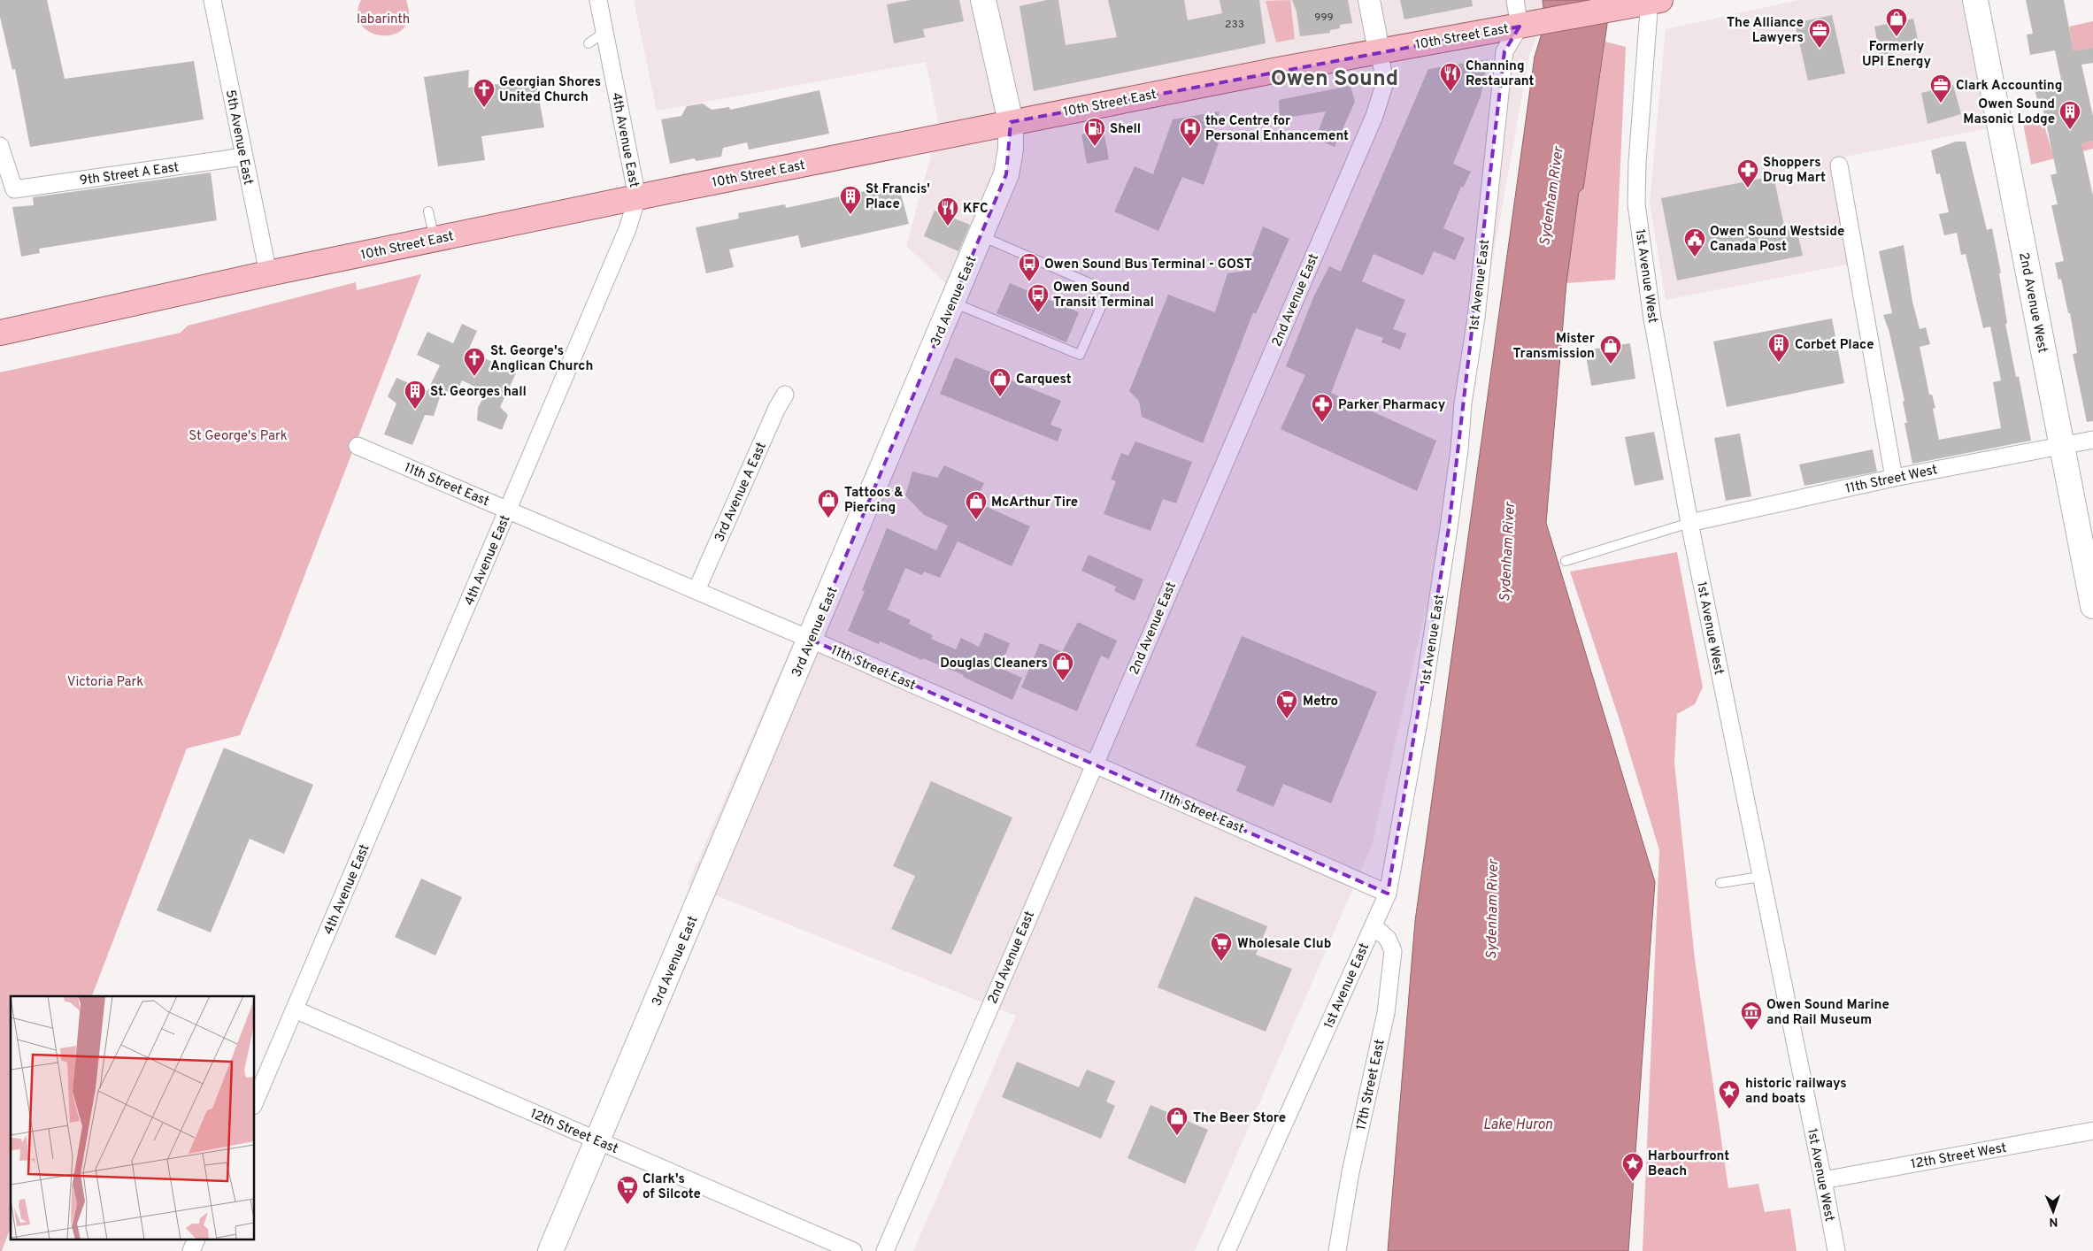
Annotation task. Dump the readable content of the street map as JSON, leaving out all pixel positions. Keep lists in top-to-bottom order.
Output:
{
  "streets": {
    "main road": ["10th Street East", "3rd Avenue East", "2nd Avenue West"],
    "street": [
      "5th Avenue East",
      "4th Avenue East",
      "9th Street A East",
      "1st Avenue West",
      "1st Avenue East",
      "2nd Avenue East",
      "11th Street West",
      "11th Street East",
      "3rd Avenue A East",
      "17th Street East",
      "12th Street East",
      "12th Street West"
    ]
  },
  "crossings": [
    ["10th Street East", "5th Avenue East"],
    ["10th Street East", "4th Avenue East"],
    ["10th Street East", "1st Avenue West"],
    ["10th Street East", "1st Avenue East"],
    ["10th Street East", "2nd Avenue East"],
    ["10th Street East", "3rd Avenue East"],
    ["5th Avenue East", "9th Street A East"],
    ["4th Avenue East", "11th Street East"],
    ["4th Avenue East", "12th Street East"],
    ["1st Avenue West", "11th Street West"],
    ["1st Avenue West", "12th Street West"],
    ["1st Avenue East", "11th Street East"],
    ["1st Avenue East", "17th Street East"],
    ["2nd Avenue East", "11th Street East"],
    ["3rd Avenue East", "11th Street East"],
    ["3rd Avenue East", "12th Street East"],
    ["2nd Avenue West", "11th Street West"],
    ["11th Street East", "3rd Avenue A East"]
  ],
  "districts": ["Owen Sound"],
  "water": ["Sydenham River", "Lake Huron"],
  "parks": ["labarinth", "St George's Park", "Victoria Park"],
  "places": {
    "shop": [
      "Formerly UPI Energy",
      "Mister Transmission",
      "Carquest",
      "Tattoos & Piercing",
      "McArthur Tire",
      "Douglas Cleaners",
      "The Beer Store"
    ],
    "office": ["The Alliance Lawyers", "Clark Accounting"],
    "restaurant": ["Channing Restaurant", "KFC"],
    "church": ["Georgian Shores United Church", "St. George's Anglican Church"],
    "building": [
      "Owen Sound Masonic Lodge",
      "St Francis' Place",
      "Corbet Place",
      "St. Georges hall"
    ],
    "fuel station": ["Shell"],
    "hospital": ["the Centre for Personal Enhancement"],
    "pharmacy": ["Shoppers Drug Mart", "Parker Pharmacy"],
    "public building": ["Owen Sound Westside Canada Post"],
    "bus stop": ["Owen Sound Bus Terminal - GOST", "Owen Sound Transit Terminal"],
    "supermarket": ["Metro", "Wholesale Club", "Clark's of Silcote"],
    "museum": ["Owen Sound Marine and Rail Museum"],
    "place": ["historic railways and boats", "Harbourfront Beach"]
  },
  "house_numbers": ["999", "233"],
  "north": "bottom"
}
